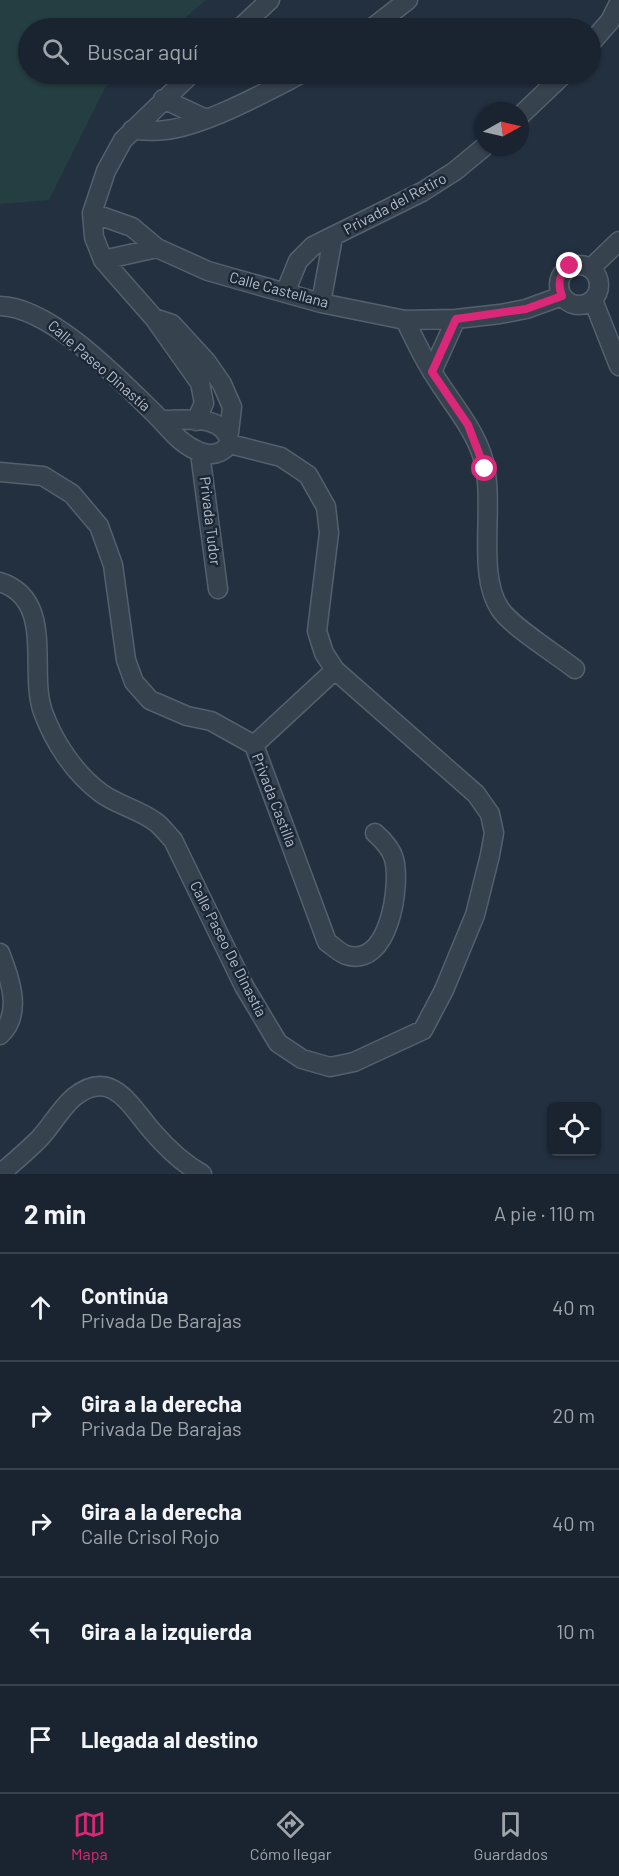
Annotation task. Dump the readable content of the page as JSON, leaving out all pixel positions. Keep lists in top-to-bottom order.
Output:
{
  "streets": {
    "street": [
      "Privada del Retiro",
      "Calle Castellana",
      "Calle Paseo Dinastía",
      "Privada Tudor",
      "Privada Castilla",
      "Calle Paseo De Dinastía"
    ]
  },
  "crossings": [
    ["Privada del Retiro", "Calle Castellana"],
    ["Calle Paseo Dinastía", "Privada Tudor"],
    ["Calle Paseo Dinastía", "Calle Paseo De Dinastía"]
  ],
  "north": "right",
  "page": {
    "search": "Buscar aquí",
    "heading": ["2 min", "A pie · 110 m"],
    "list": [
      ["Continúa", "Privada De Barajas", "40 m"],
      ["Gira a la derecha", "Privada De Barajas", "20 m"],
      ["Gira a la derecha", "Calle Crisol Rojo", "40 m"],
      ["Gira a la izquierda", "10 m"],
      "Llegada al destino"
    ],
    "nav": ["Mapa", "Cómo llegar", "Guardados"]
  }
}
